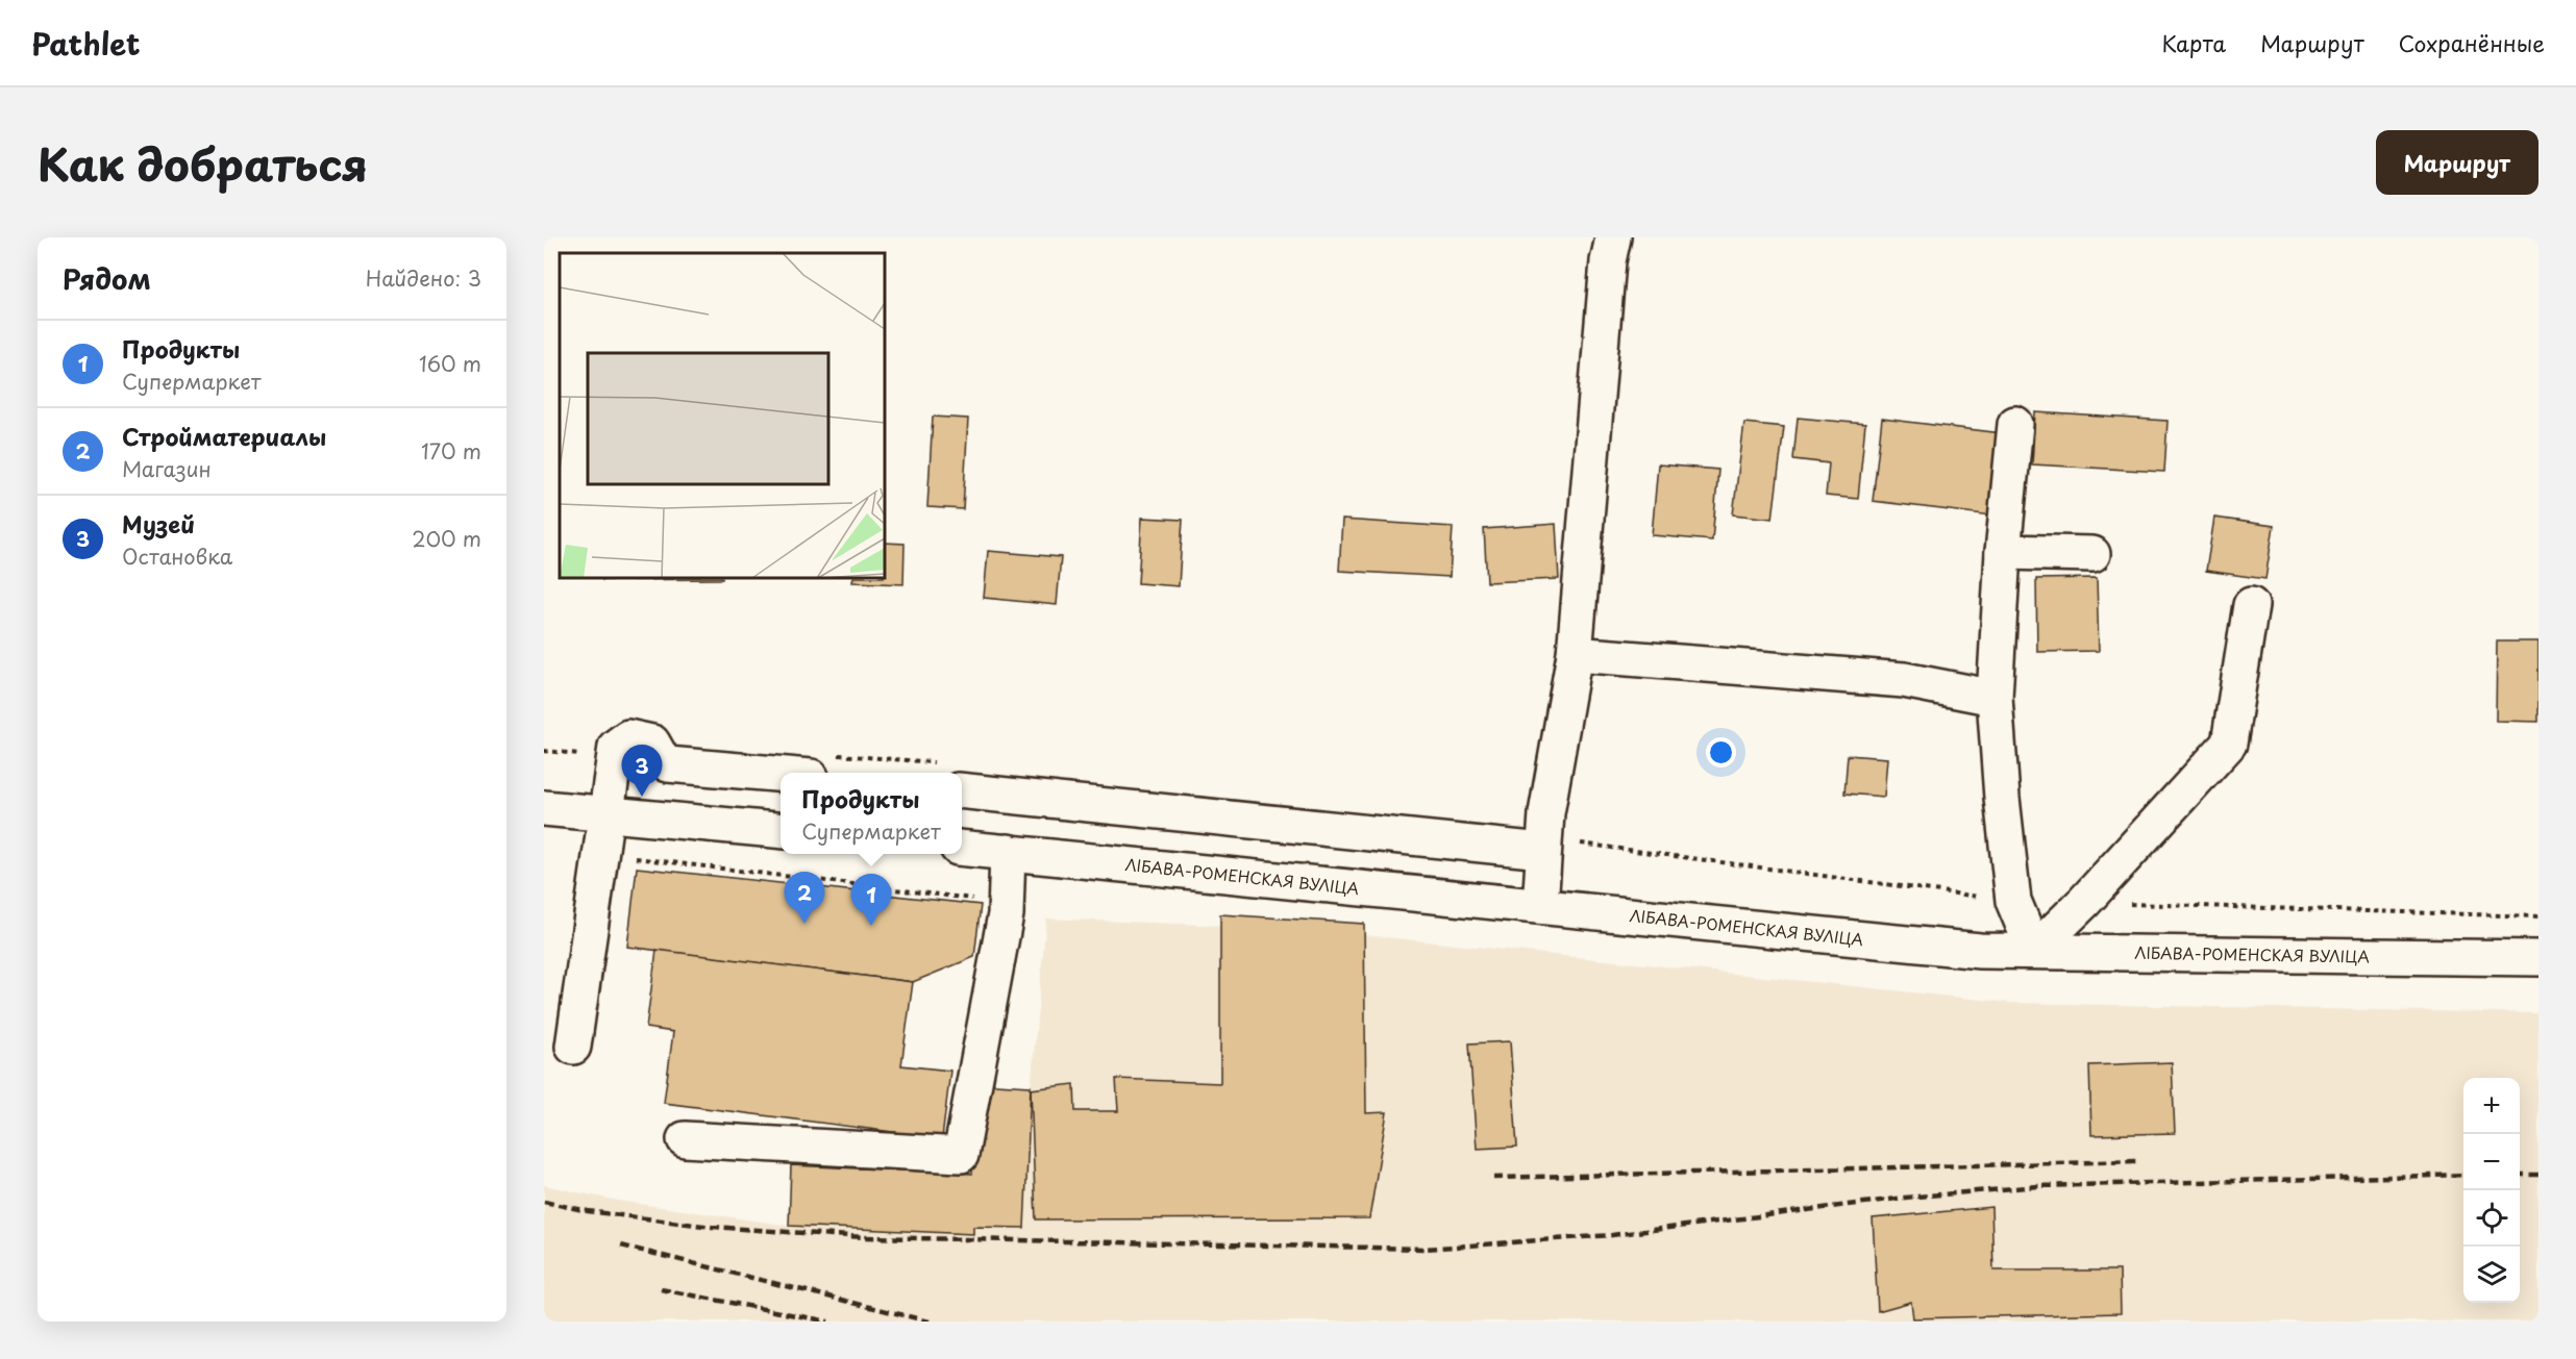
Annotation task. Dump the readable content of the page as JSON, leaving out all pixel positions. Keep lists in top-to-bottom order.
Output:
{
  "streets": {
    "main road": ["ЛІБАВА-РОМЕНСКАЯ ВУЛІЦА"]
  },
  "page": {
    "header": "Pathlet",
    "nav": ["Карта", "Маршрут", "Сохранённые"],
    "title": "Как добраться",
    "buttons": "Маршрут",
    "heading": ["Рядом", "Найдено: 3"],
    "list": [
      {
        "mark": "1",
        "name": "Продукты",
        "note": "Супермаркет",
        "value": "160 m"
      },
      {
        "mark": "2",
        "name": "Стройматериалы",
        "note": "Магазин",
        "value": "170 m"
      },
      {
        "mark": "3",
        "name": "Музей",
        "note": "Остановка",
        "value": "200 m"
      }
    ],
    "pins": ["3", "2", "1"],
    "popup": ["Продукты", "Супермаркет"],
    "map_buttons": ["+", "−"]
  }
}
